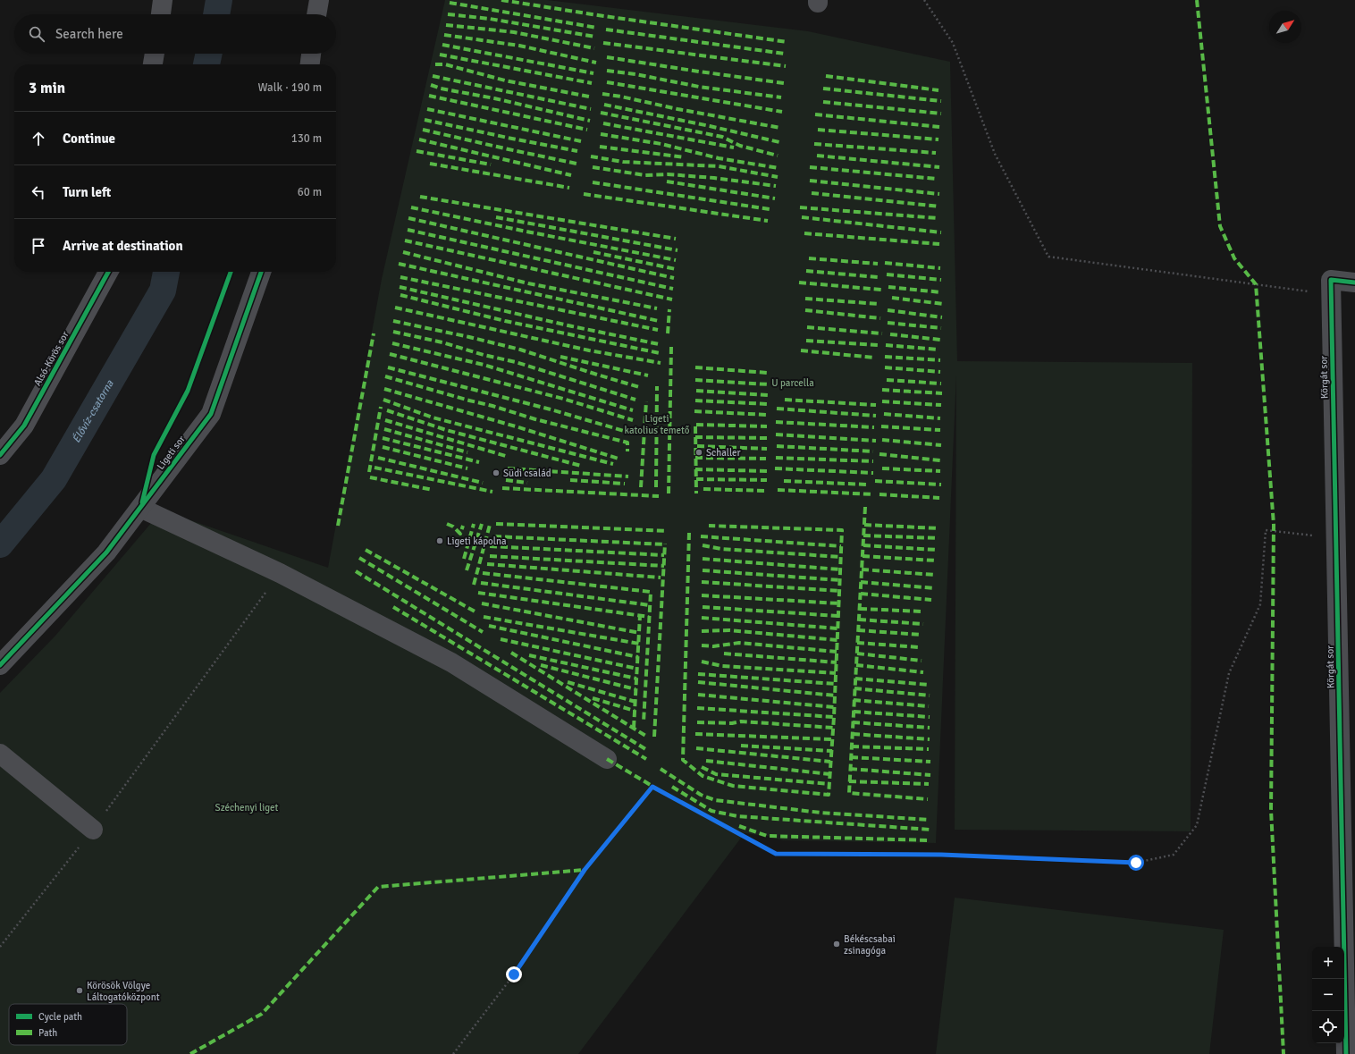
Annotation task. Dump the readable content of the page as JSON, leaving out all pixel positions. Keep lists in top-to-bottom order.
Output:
{
  "streets": {
    "street": ["Alsó-Körös sor", "Körgát sor", "Ligeti sor"]
  },
  "water": ["Élővíz-csatorna"],
  "parks": ["U parcella", "Ligeti katolius temető", "Széchenyi liget"],
  "places": [
    "Schaller",
    "Südi család",
    "Ligeti kápolna",
    "Békéscsabai zsinagóga",
    "Körösök Völgye Láltogatóközpont"
  ],
  "legend": ["Cycle path", "Path"],
  "north": "top right",
  "page": {
    "search": "Search here",
    "heading": ["3 min", "Walk · 190 m"],
    "list": [
      ["Continue", "130 m"],
      ["Turn left", "60 m"],
      "Arrive at destination"
    ],
    "map_buttons": ["+", "−"]
  }
}
